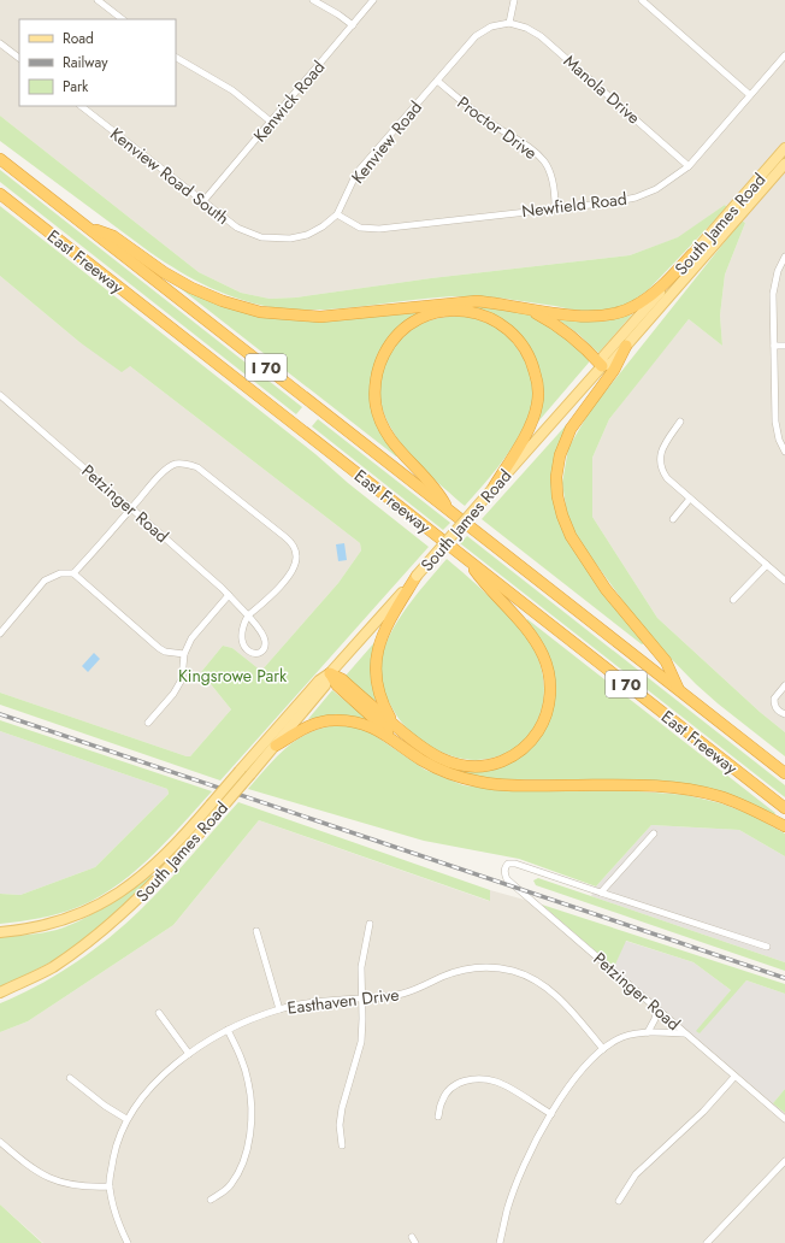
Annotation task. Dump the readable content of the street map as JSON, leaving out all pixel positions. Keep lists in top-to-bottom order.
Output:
{
  "streets": {
    "highway": ["East Freeway", "I 70"],
    "main road": ["South James Road"],
    "street": [
      "Manola Drive",
      "Kenwick Road",
      "Proctor Drive",
      "Kenview Road",
      "Kenview Road South",
      "Newfield Road",
      "Petzinger Road",
      "Easthaven Drive"
    ]
  },
  "crossings": [
    ["Manola Drive", "Kenview Road"],
    ["Manola Drive", "Newfield Road"],
    ["Kenwick Road", "Kenview Road South"],
    ["Proctor Drive", "Kenview Road"],
    ["Proctor Drive", "Newfield Road"],
    ["Kenview Road", "Kenview Road South"],
    ["Kenview Road", "Newfield Road"]
  ],
  "parks": ["Kingsrowe Park"],
  "legend": ["Road", "Railway", "Park"]
}
